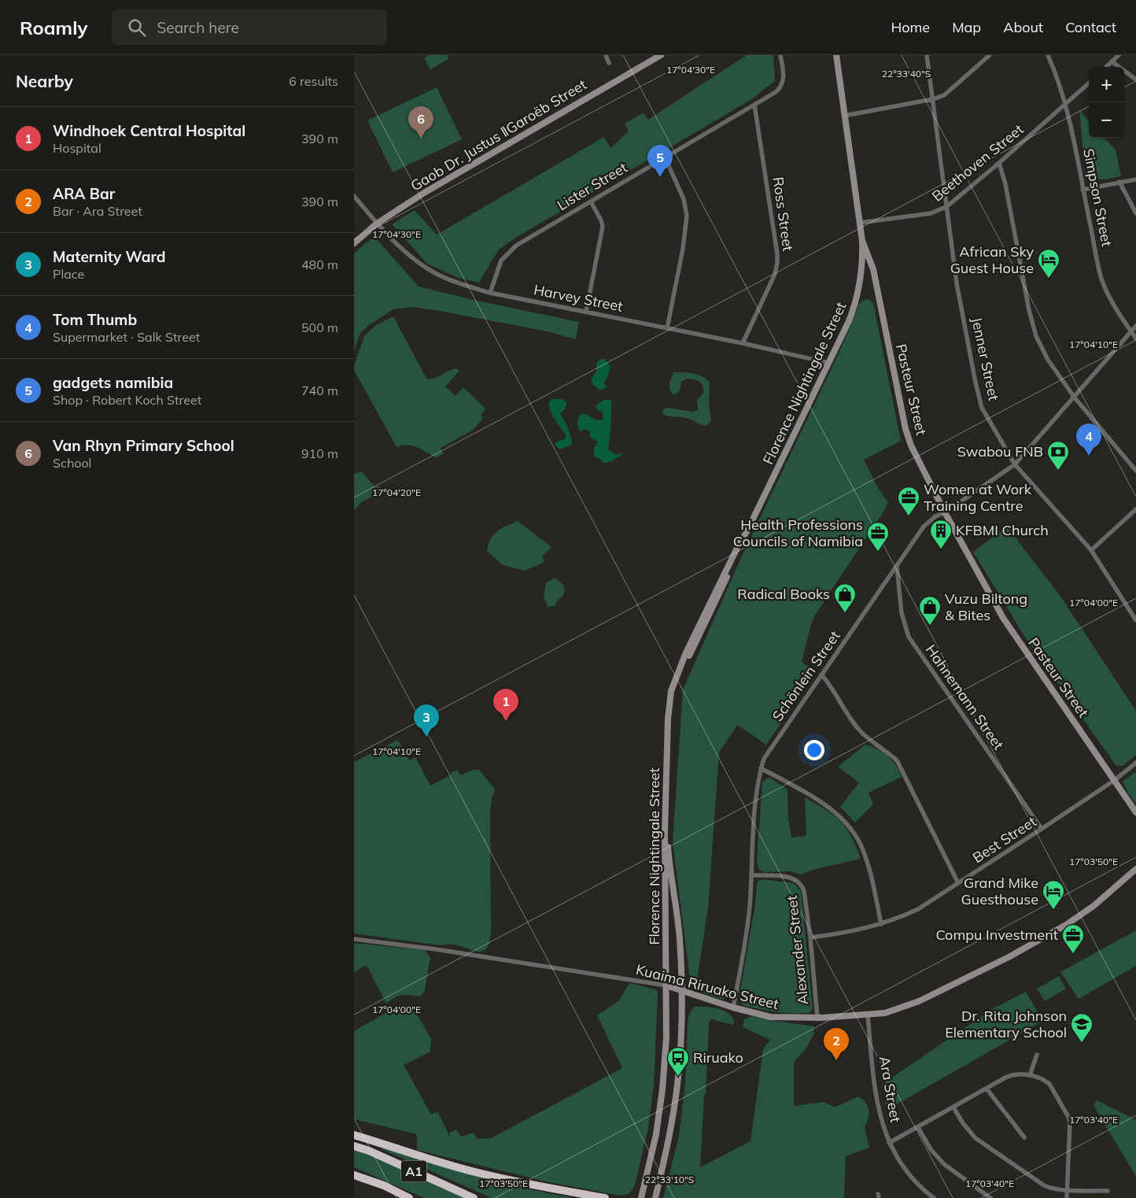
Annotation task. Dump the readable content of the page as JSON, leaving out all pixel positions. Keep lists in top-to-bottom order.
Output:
{
  "streets": {
    "highway": ["A1"],
    "main road": [
      "Gaob Dr. Justus ǁGaroëb Street",
      "Florence Nightingale Street",
      "Pasteur Street",
      "Kuaima Riruako Street"
    ],
    "street": [
      "Beethoven Street",
      "Lister Street",
      "Simpson Street",
      "Ross Street",
      "Harvey Street",
      "Jenner Street",
      "Schönlein Street",
      "Hahnemann Street",
      "Best Street",
      "Alexander Street",
      "Ara Street"
    ]
  },
  "crossings": [
    ["Gaob Dr. Justus ǁGaroëb Street", "Harvey Street"],
    ["Beethoven Street", "Simpson Street"],
    ["Beethoven Street", "Jenner Street"],
    ["Beethoven Street", "Pasteur Street"],
    ["Lister Street", "Ross Street"],
    ["Lister Street", "Harvey Street"],
    ["Simpson Street", "Schönlein Street"],
    ["Ross Street", "Harvey Street"],
    ["Harvey Street", "Florence Nightingale Street"],
    ["Jenner Street", "Schönlein Street"],
    ["Florence Nightingale Street", "Pasteur Street"],
    ["Florence Nightingale Street", "Kuaima Riruako Street"],
    ["Pasteur Street", "Schönlein Street"],
    ["Pasteur Street", "Best Street"],
    ["Schönlein Street", "Hahnemann Street"],
    ["Schönlein Street", "Alexander Street"],
    ["Schönlein Street", "Kuaima Riruako Street"],
    ["Hahnemann Street", "Best Street"],
    ["Best Street", "Alexander Street"],
    ["Alexander Street", "Kuaima Riruako Street"],
    ["Kuaima Riruako Street", "Ara Street"]
  ],
  "places": {
    "hotel": ["African Sky Guest House", "Grand Mike Guesthouse"],
    "bank": ["Swabou FNB"],
    "office": ["Women at Work Training Centre", "Health Professions Councils of Namibia", "Compu Investment"],
    "building": ["KFBMI Church"],
    "shop": ["Radical Books", "Vuzu Biltong & Bites"],
    "school or university": ["Dr. Rita Johnson Elementary School"],
    "bus stop": ["Riruako"]
  },
  "page": {
    "header": "Roamly",
    "search": "Search here",
    "nav": [
      "Home",
      "Map",
      "About",
      "Contact"
    ],
    "heading": ["Nearby", "6 results"],
    "map_buttons": ["+", "−"],
    "list": [
      {
        "mark": "1",
        "name": "Windhoek Central Hospital",
        "note": "Hospital",
        "value": "390 m"
      },
      {
        "mark": "2",
        "name": "ARA Bar",
        "note": "Bar · Ara Street",
        "value": "390 m"
      },
      {
        "mark": "3",
        "name": "Maternity Ward",
        "note": "Place",
        "value": "480 m"
      },
      {
        "mark": "4",
        "name": "Tom Thumb",
        "note": "Supermarket · Salk Street",
        "value": "500 m"
      },
      {
        "mark": "5",
        "name": "gadgets namibia",
        "note": "Shop · Robert Koch Street",
        "value": "740 m"
      },
      {
        "mark": "6",
        "name": "Van Rhyn Primary School",
        "note": "School",
        "value": "910 m"
      }
    ],
    "pins": [
      "6",
      "5",
      "4",
      "1",
      "3",
      "2"
    ]
  },
  "coordinates": [
    "17°04'30\"E",
    "22°33'40\"S",
    "17°04'10\"E",
    "17°04'20\"E",
    "17°04'00\"E",
    "17°03'50\"E",
    "17°03'40\"E",
    "22°33'10\"S"
  ]
}
